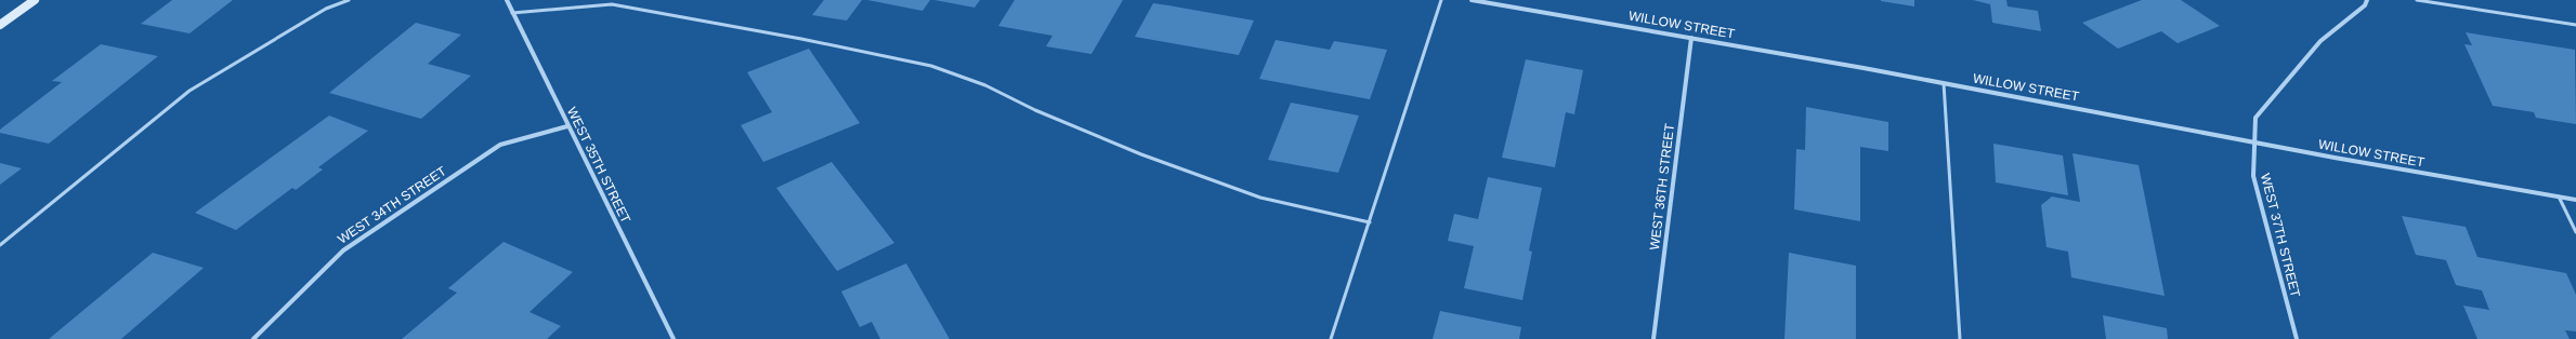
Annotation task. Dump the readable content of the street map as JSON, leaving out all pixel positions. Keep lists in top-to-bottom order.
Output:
{
  "streets": {
    "street": [
      "WILLOW STREET",
      "WEST 35TH STREET",
      "WEST 36TH STREET",
      "WEST 34TH STREET",
      "WEST 37TH STREET"
    ]
  },
  "crossings": [
    ["WILLOW STREET", "WEST 36TH STREET"],
    ["WILLOW STREET", "WEST 37TH STREET"],
    ["WEST 35TH STREET", "WEST 34TH STREET"]
  ]
}
